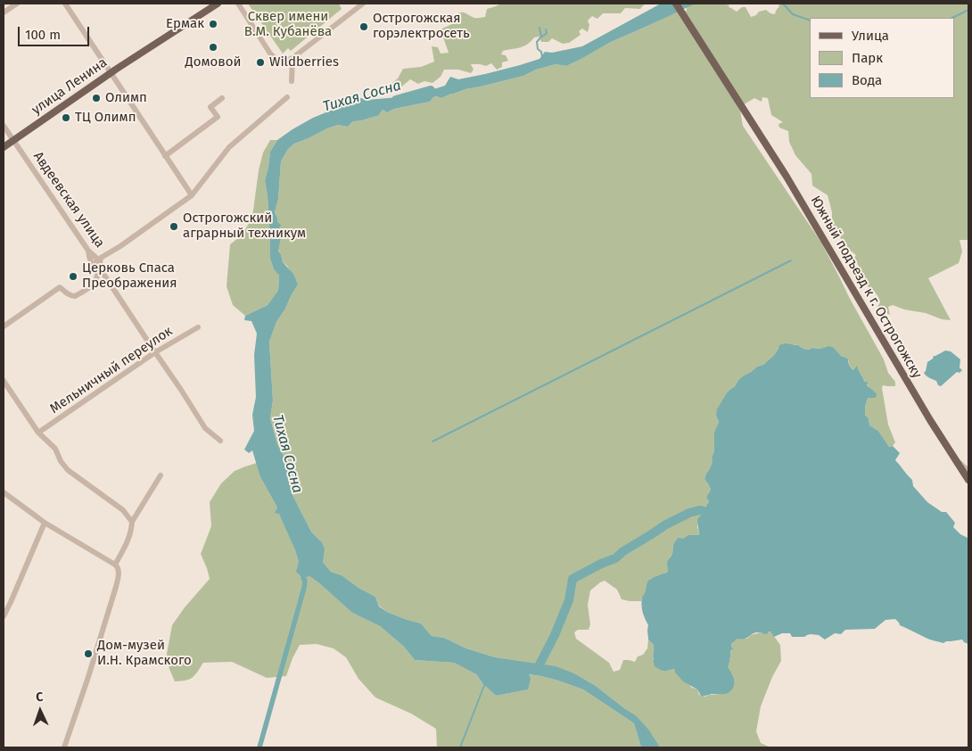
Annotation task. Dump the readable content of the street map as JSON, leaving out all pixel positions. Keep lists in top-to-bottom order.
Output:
{
  "streets": {
    "main road": ["улица Ленина", "Южный подъезд к г. Острогожску"],
    "street": ["Авдеевская улица", "Мельничный переулок"]
  },
  "crossings": [
    ["улица Ленина", "Авдеевская улица"],
    ["Авдеевская улица", "Мельничный переулок"]
  ],
  "water": ["Тихая Сосна"],
  "parks": ["Сквер имени В.М. Кубанёва"],
  "places": [
    "Ермак",
    "Острогожская горэлектросеть",
    "Домовой",
    "Wildberries",
    "Олимп",
    "ТЦ Олимп",
    "Острогожский аграрный техникум",
    "Церковь Спаса Преображения",
    "Дом-музей И.Н. Крамского"
  ],
  "legend": ["Улица", "Парк", "Вода"],
  "scale_bar": "100 m",
  "north": "top"
}
